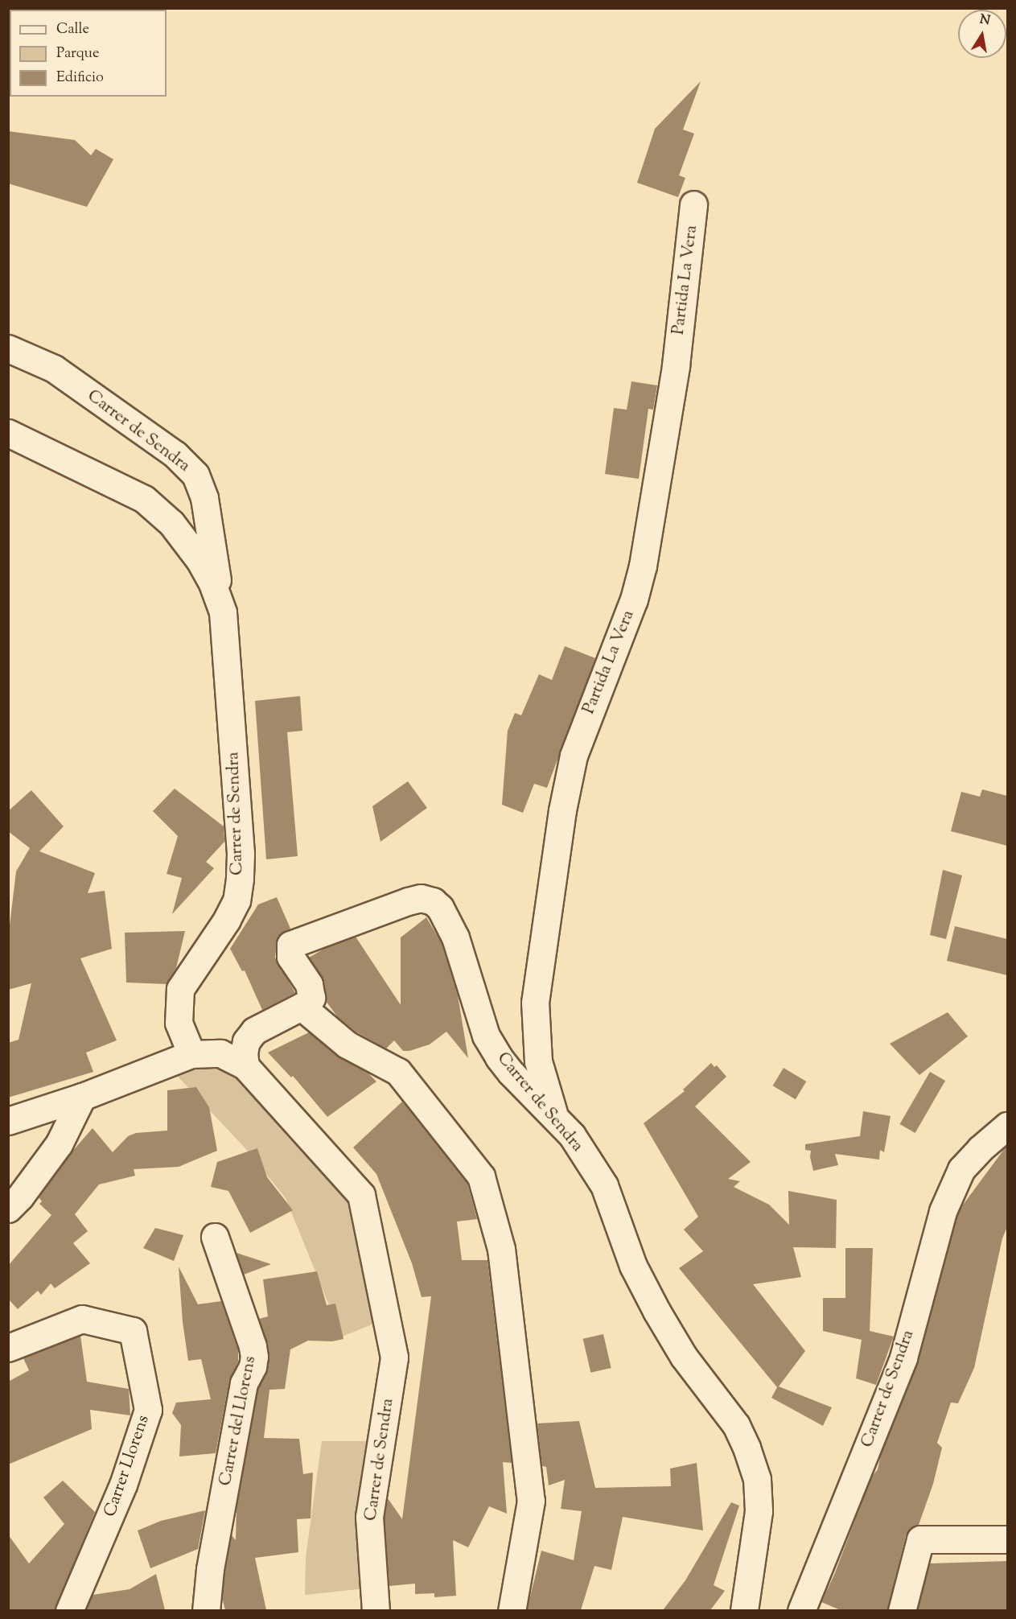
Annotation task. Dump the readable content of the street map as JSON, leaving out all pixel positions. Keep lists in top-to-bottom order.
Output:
{
  "streets": {
    "street": [
      "Partida La Vera",
      "Carrer de Sendra",
      "Carrer del Llorens",
      "Carrer Llorens"
    ]
  },
  "crossings": [
    ["Partida La Vera", "Carrer de Sendra"]
  ],
  "legend": ["Calle", "Parque", "Edificio"],
  "north": "top"
}
